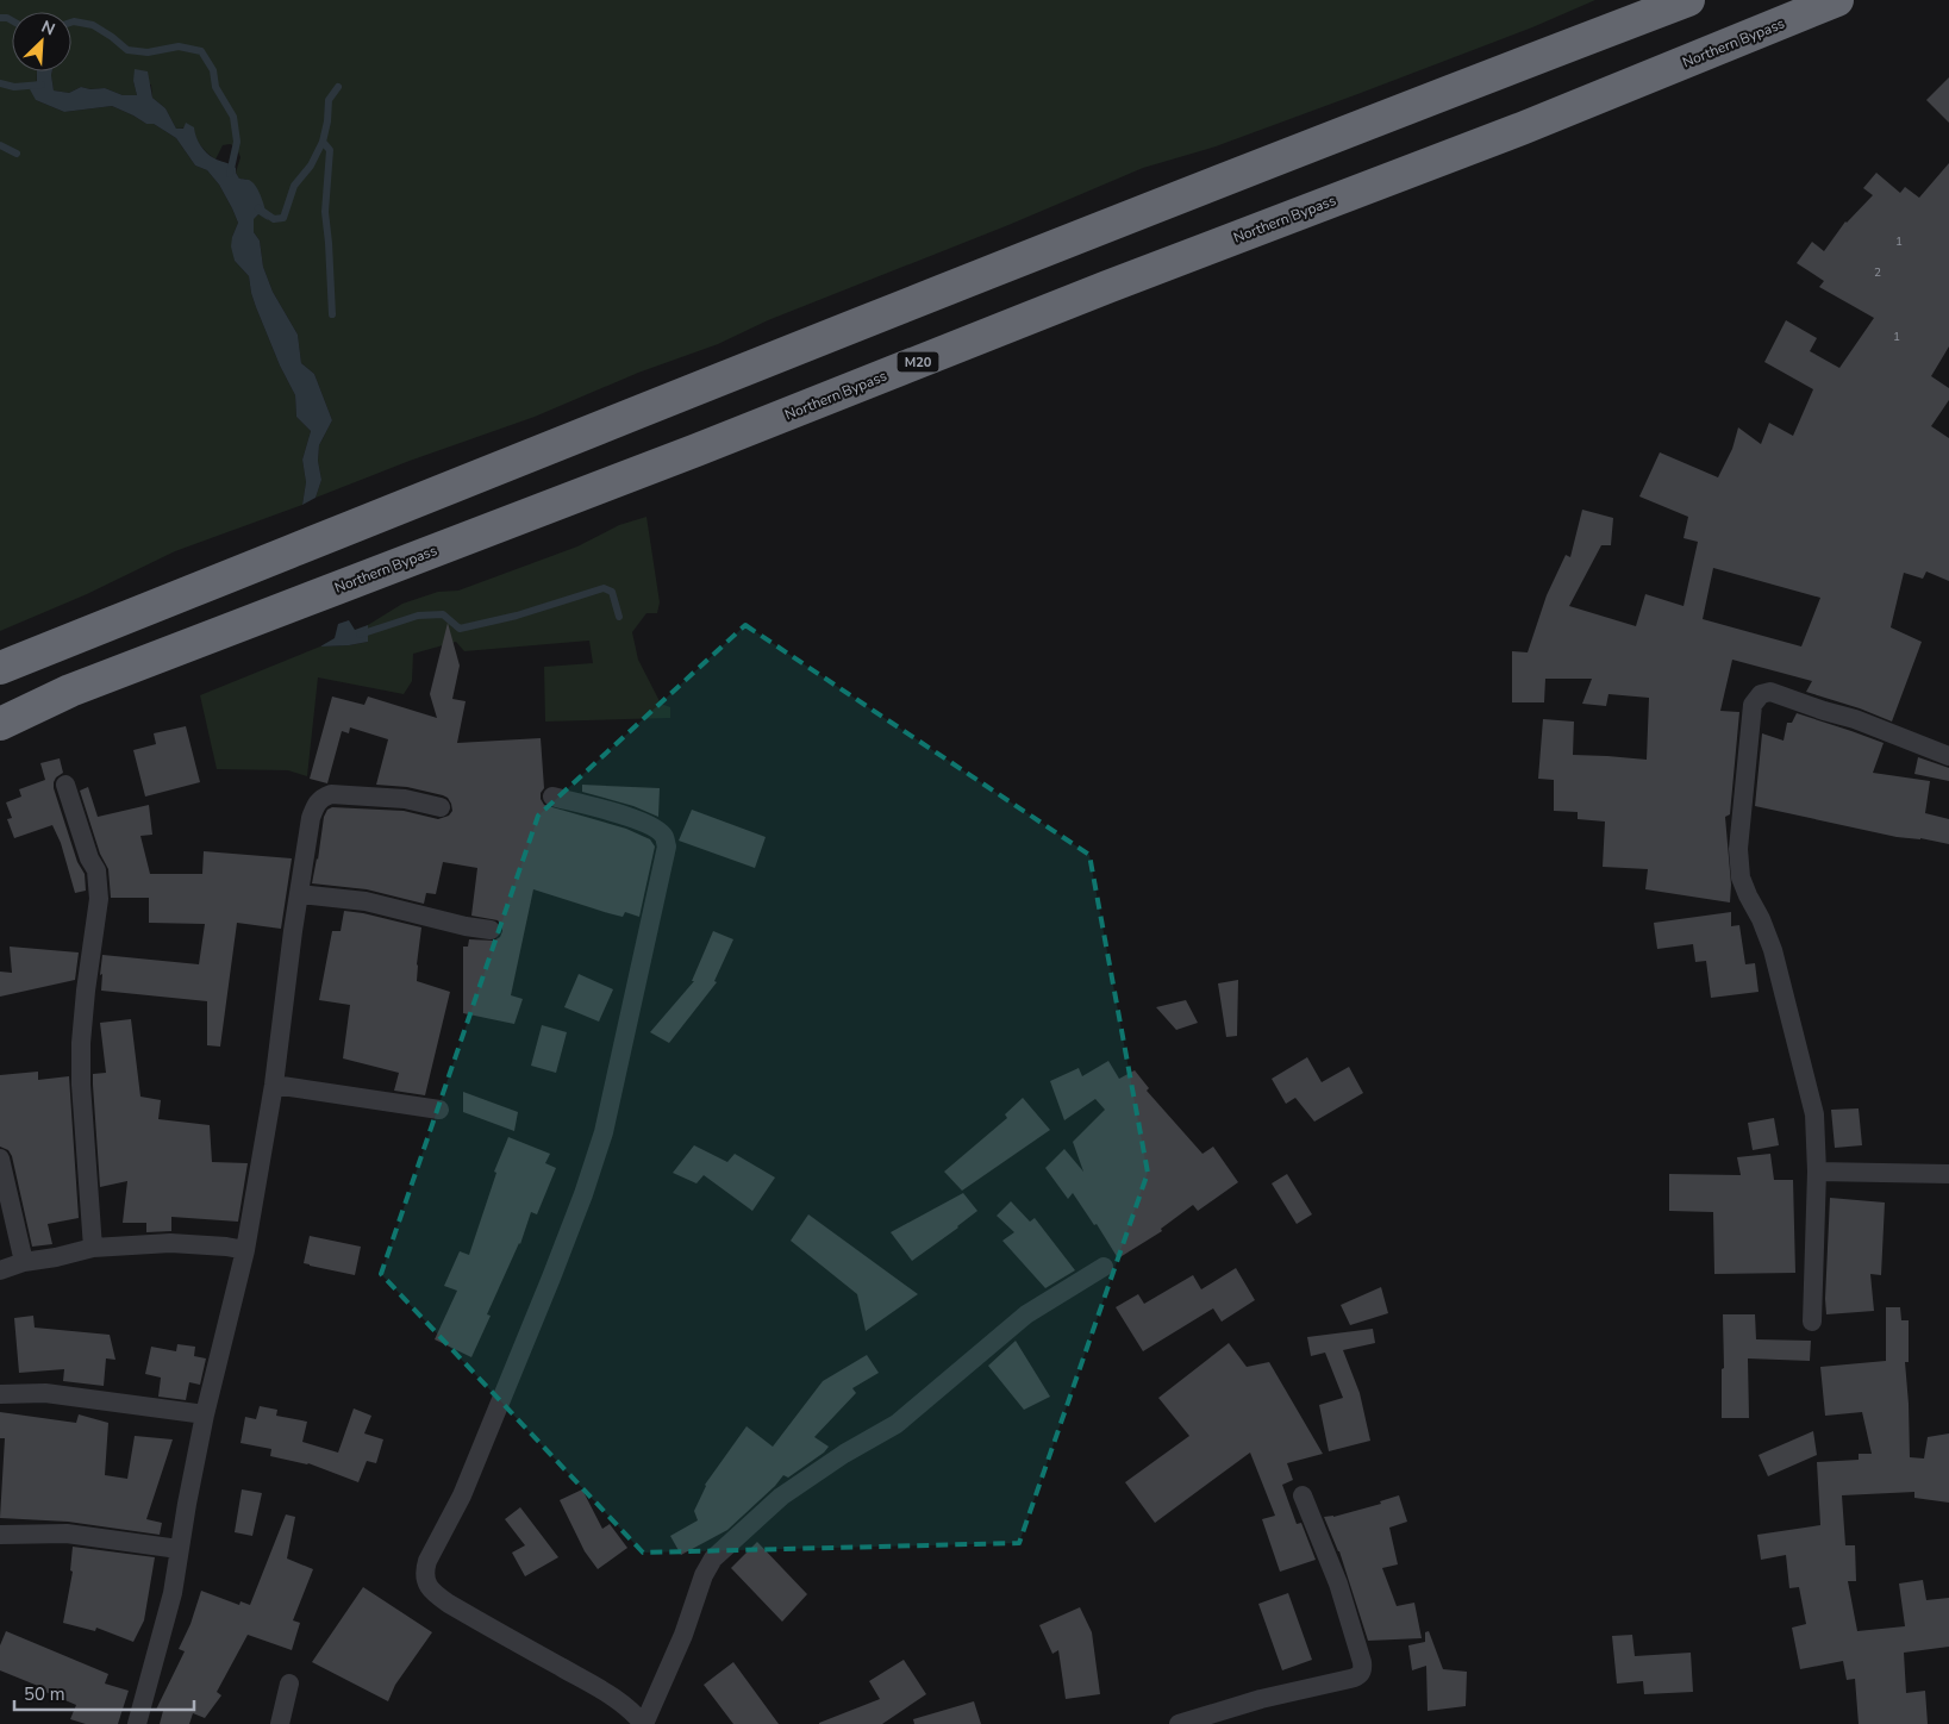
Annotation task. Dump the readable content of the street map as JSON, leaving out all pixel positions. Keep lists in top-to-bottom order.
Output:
{
  "streets": {
    "highway": ["Northern Bypass", "M20"]
  },
  "house_numbers": ["1", "2", "1"],
  "scale_bar": "50 m",
  "north": "top right"
}
